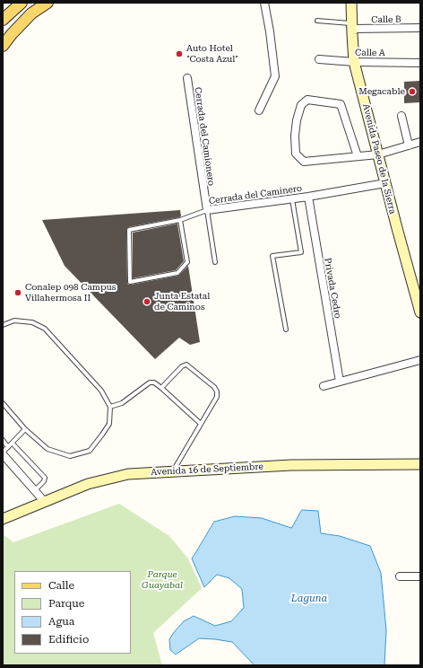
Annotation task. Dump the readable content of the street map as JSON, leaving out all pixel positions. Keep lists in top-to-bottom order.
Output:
{
  "streets": {
    "main road": ["Avenida Paseo de la Sierra", "Avenida 16 de Septiembre"],
    "street": [
      "Calle B",
      "Calle A",
      "Cerrada del Camionero",
      "Cerrada del Caminero",
      "Privada Cedro"
    ]
  },
  "crossings": [
    ["Calle B", "Avenida Paseo de la Sierra"],
    ["Calle A", "Avenida Paseo de la Sierra"],
    ["Cerrada del Camionero", "Cerrada del Caminero"],
    ["Avenida Paseo de la Sierra", "Cerrada del Caminero"],
    ["Cerrada del Caminero", "Privada Cedro"]
  ],
  "water": ["Laguna"],
  "parks": ["Parque Guayabal"],
  "places": [
    "Auto Hotel \"Costa Azul\"",
    "Megacable",
    "Conalep 098 Campus Villahermosa II",
    "Junta Estatal de Caminos"
  ],
  "legend": [
    "Calle",
    "Parque",
    "Agua",
    "Edificio"
  ]
}
